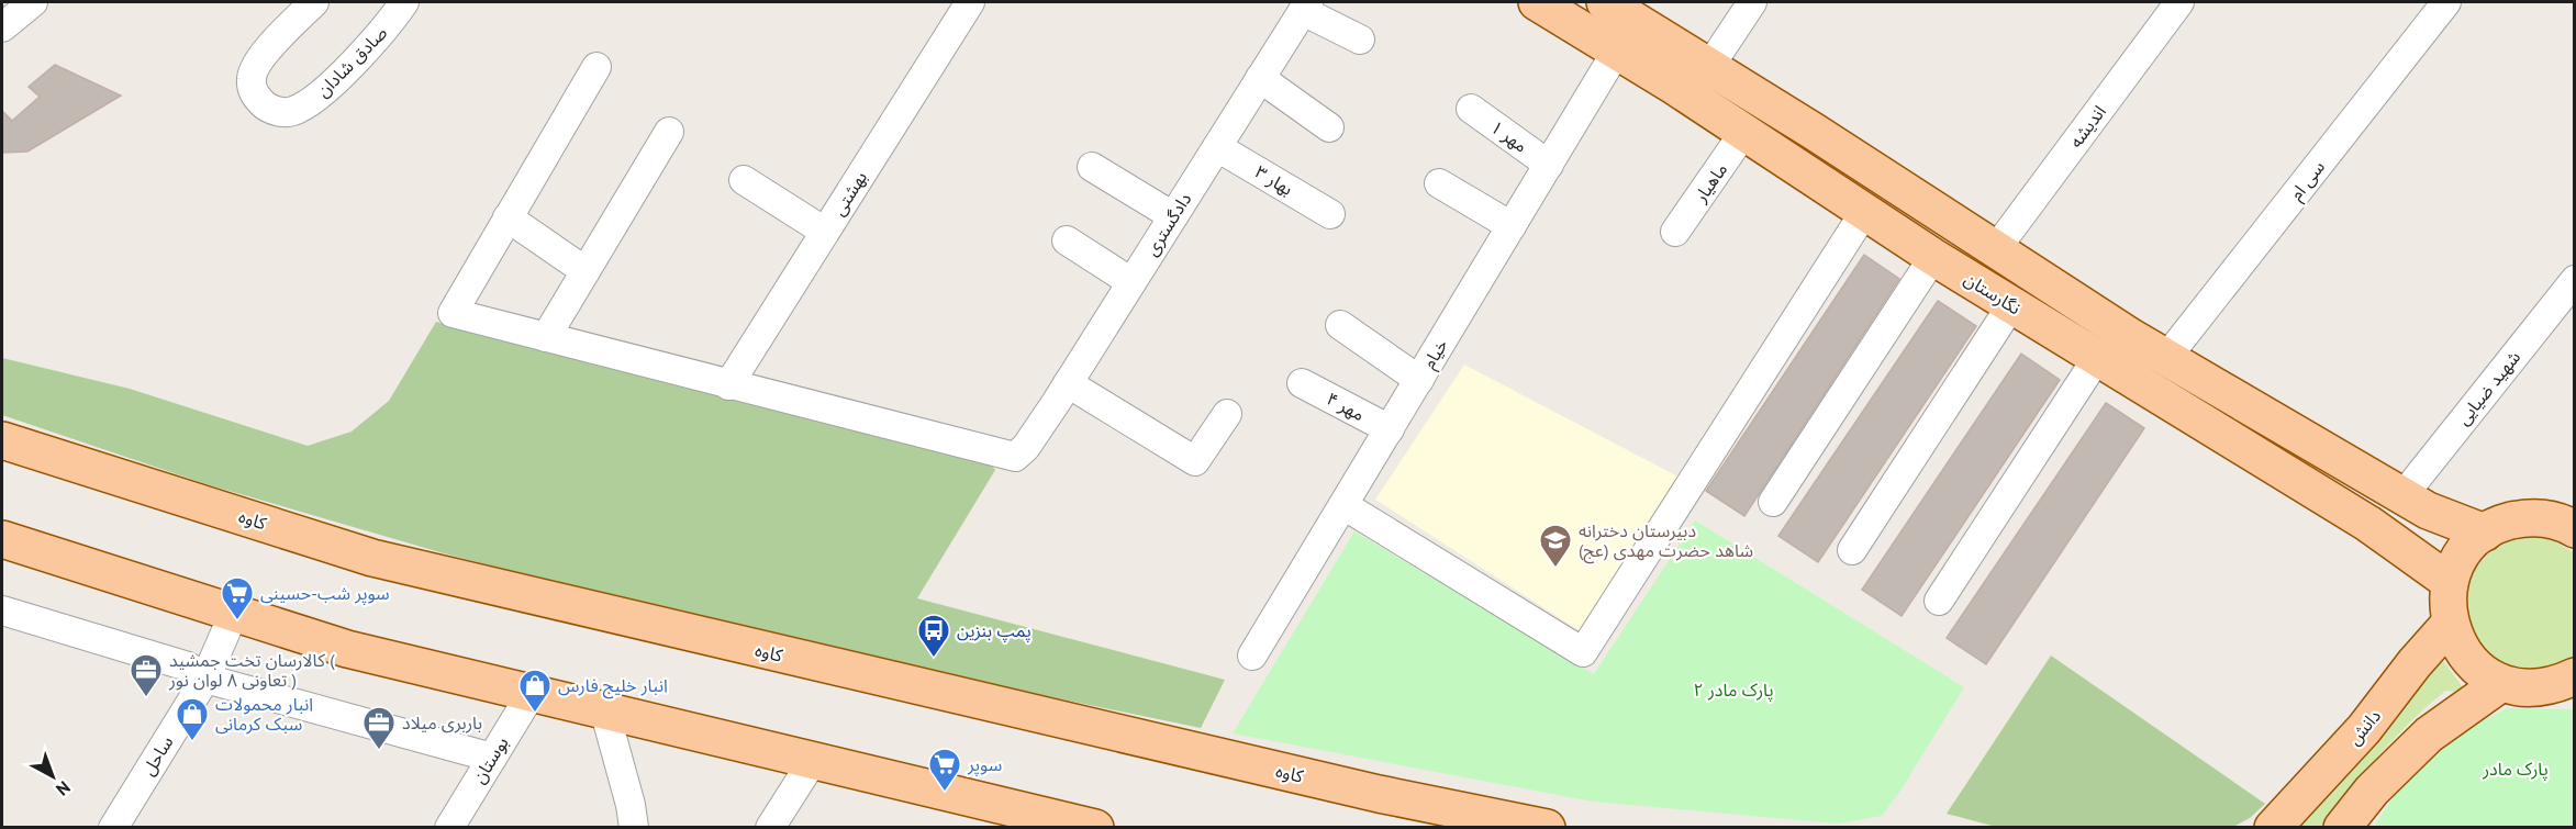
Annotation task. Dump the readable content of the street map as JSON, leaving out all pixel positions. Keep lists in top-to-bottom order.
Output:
{
  "streets": {
    "main road": ["نگارستان", "کاوه", "دانش"],
    "street": [
      "صادق شادان",
      "اندیشه",
      "مهر ۱",
      "بهار ۳",
      "سی ام",
      "ماهیار",
      "بهشتی",
      "دادگستری",
      "خیام",
      "شهید ضیایی",
      "مهر ۴",
      "ساحل",
      "بوستان"
    ]
  },
  "crossings": [
    ["مهر ۱", "خیام"],
    ["بهار ۳", "دادگستری"],
    ["ماهیار", "نگارستان"],
    ["بهشتی", "دادگستری"],
    ["نگارستان", "خیام"],
    ["خیام", "مهر ۴"]
  ],
  "parks": ["پارک مادر ۲", "پارک مادر"],
  "places": {
    "school or university": ["دبیرستان دخترانه شاهد حضرت مهدی (عج)"],
    "supermarket": ["سوپر شب-حسینی", "سوپر"],
    "bus stop": ["پمپ بنزین"],
    "office": ["کالارسان تخت جمشید ( تعاونی ۸ لوان نور )", "باربری میلاد"],
    "shop": ["انبار خلیج فارس", "انبار محمولات سبک کرمانی"]
  },
  "north": "bottom right"
}
